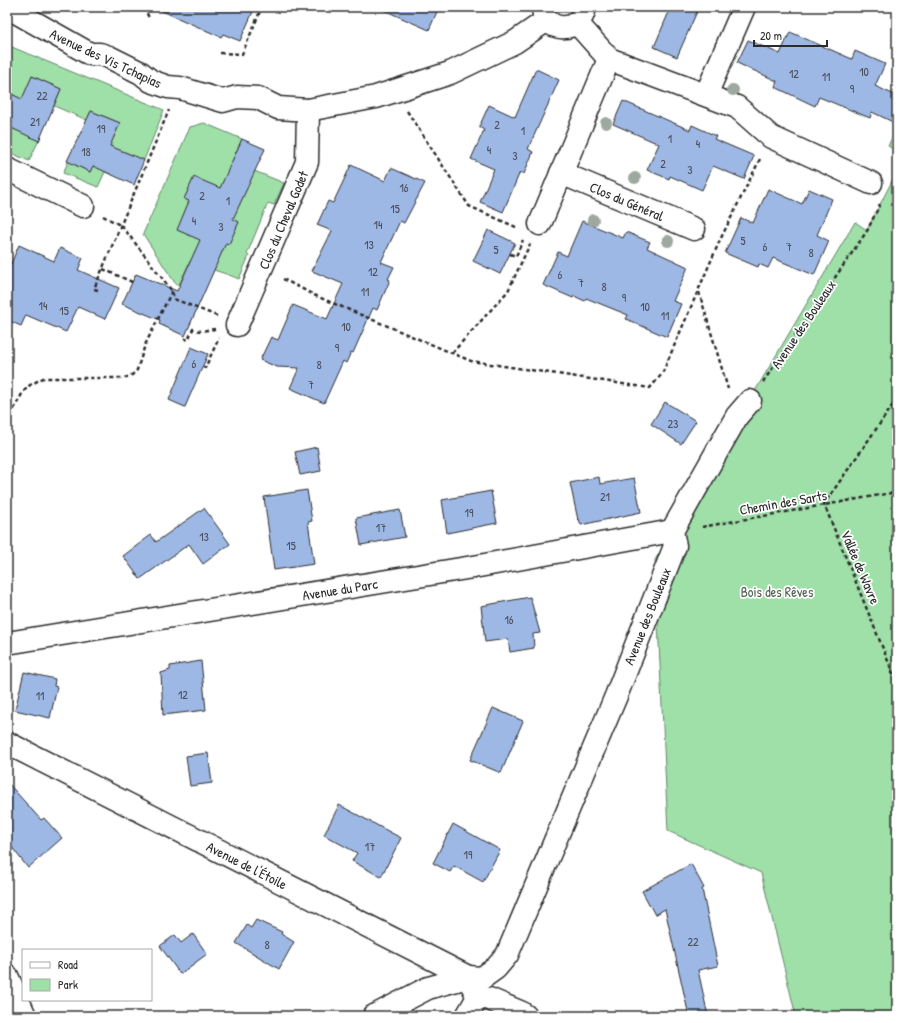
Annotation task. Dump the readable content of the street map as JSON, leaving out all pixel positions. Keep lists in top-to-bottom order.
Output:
{
  "streets": {
    "street": [
      "Avenue des Vis Tchapias",
      "Clos du Général",
      "Clos du Cheval Godet",
      "Avenue des Bouleaux",
      "Avenue du Parc",
      "Avenue de l'Étoile"
    ],
    "path": ["Chemin des Sarts", "Vallée de Wavre"]
  },
  "crossings": [
    ["Avenue des Vis Tchapias", "Clos du Cheval Godet"],
    ["Avenue des Bouleaux", "Chemin des Sarts"],
    ["Avenue des Bouleaux", "Avenue du Parc"],
    ["Avenue des Bouleaux", "Avenue de l'Étoile"],
    ["Chemin des Sarts", "Vallée de Wavre"],
    ["Chemin des Sarts", "Avenue du Parc"]
  ],
  "parks": ["Bois des Rêves"],
  "house_numbers": [
    "10",
    "12",
    "11",
    "9",
    "22",
    "21",
    "2",
    "19",
    "1",
    "1",
    "4",
    "4",
    "18",
    "3",
    "2",
    "3",
    "16",
    "2",
    "1",
    "15",
    "4",
    "14",
    "3",
    "5",
    "13",
    "6",
    "7",
    "5",
    "8",
    "12",
    "6",
    "7",
    "8",
    "11",
    "9",
    "14",
    "10",
    "15",
    "11",
    "10",
    "9",
    "6",
    "8",
    "7",
    "23",
    "21",
    "19",
    "17",
    "13",
    "15",
    "16",
    "12",
    "11",
    "17",
    "19",
    "22",
    "8"
  ],
  "legend": ["Road", "Park"],
  "scale_bar": "20 m"
}
